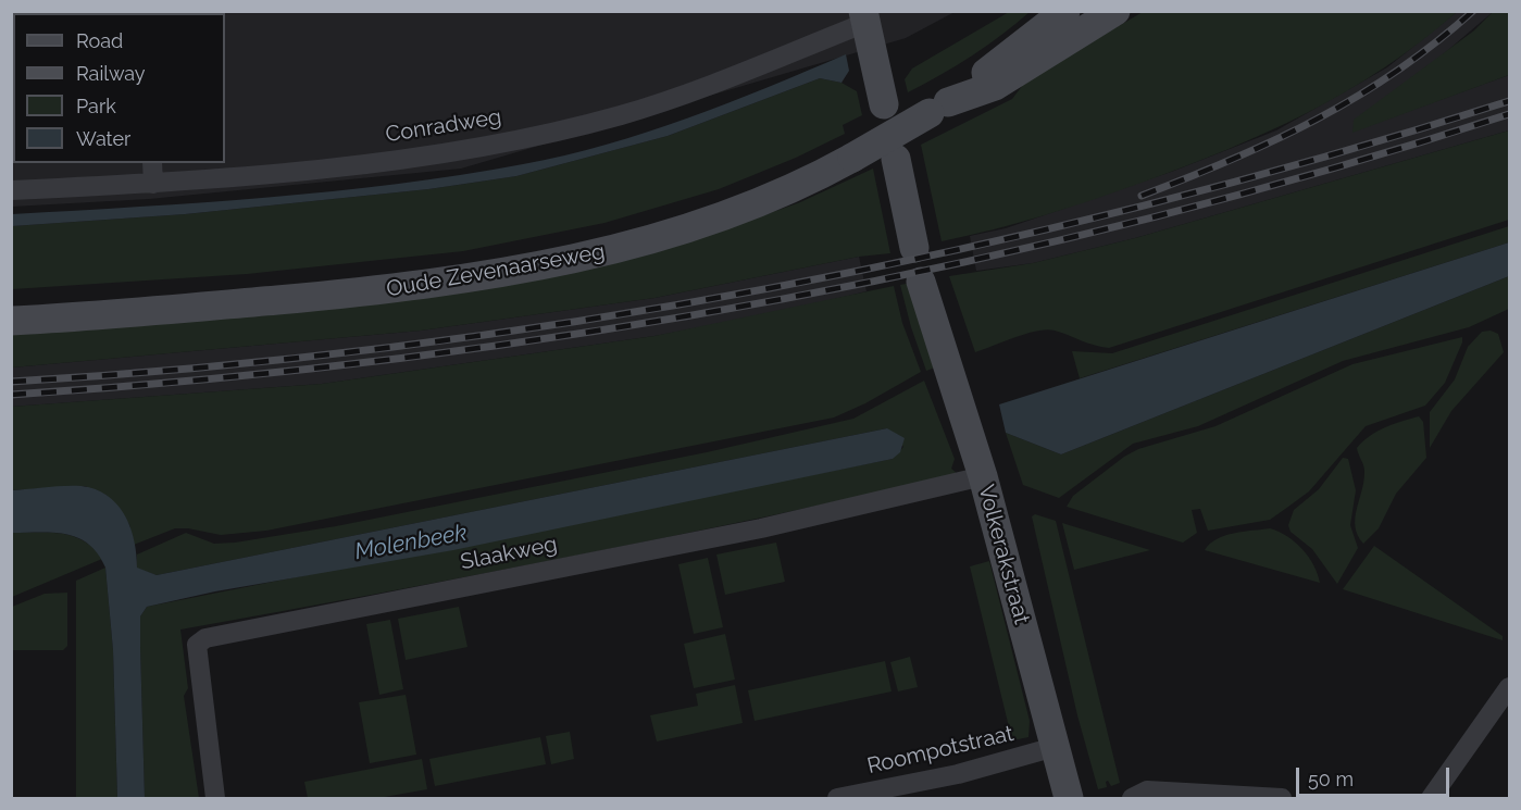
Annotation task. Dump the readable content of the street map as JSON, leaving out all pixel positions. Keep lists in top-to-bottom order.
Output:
{
  "streets": {
    "street": [
      "Conradweg",
      "Oude Zevenaarseweg",
      "Slaakweg",
      "Volkerakstraat",
      "Roompotstraat"
    ]
  },
  "crossings": [
    ["Slaakweg", "Volkerakstraat"],
    ["Volkerakstraat", "Roompotstraat"]
  ],
  "water": ["Molenbeek"],
  "legend": [
    "Road",
    "Railway",
    "Park",
    "Water"
  ],
  "scale_bar": "50 m"
}
